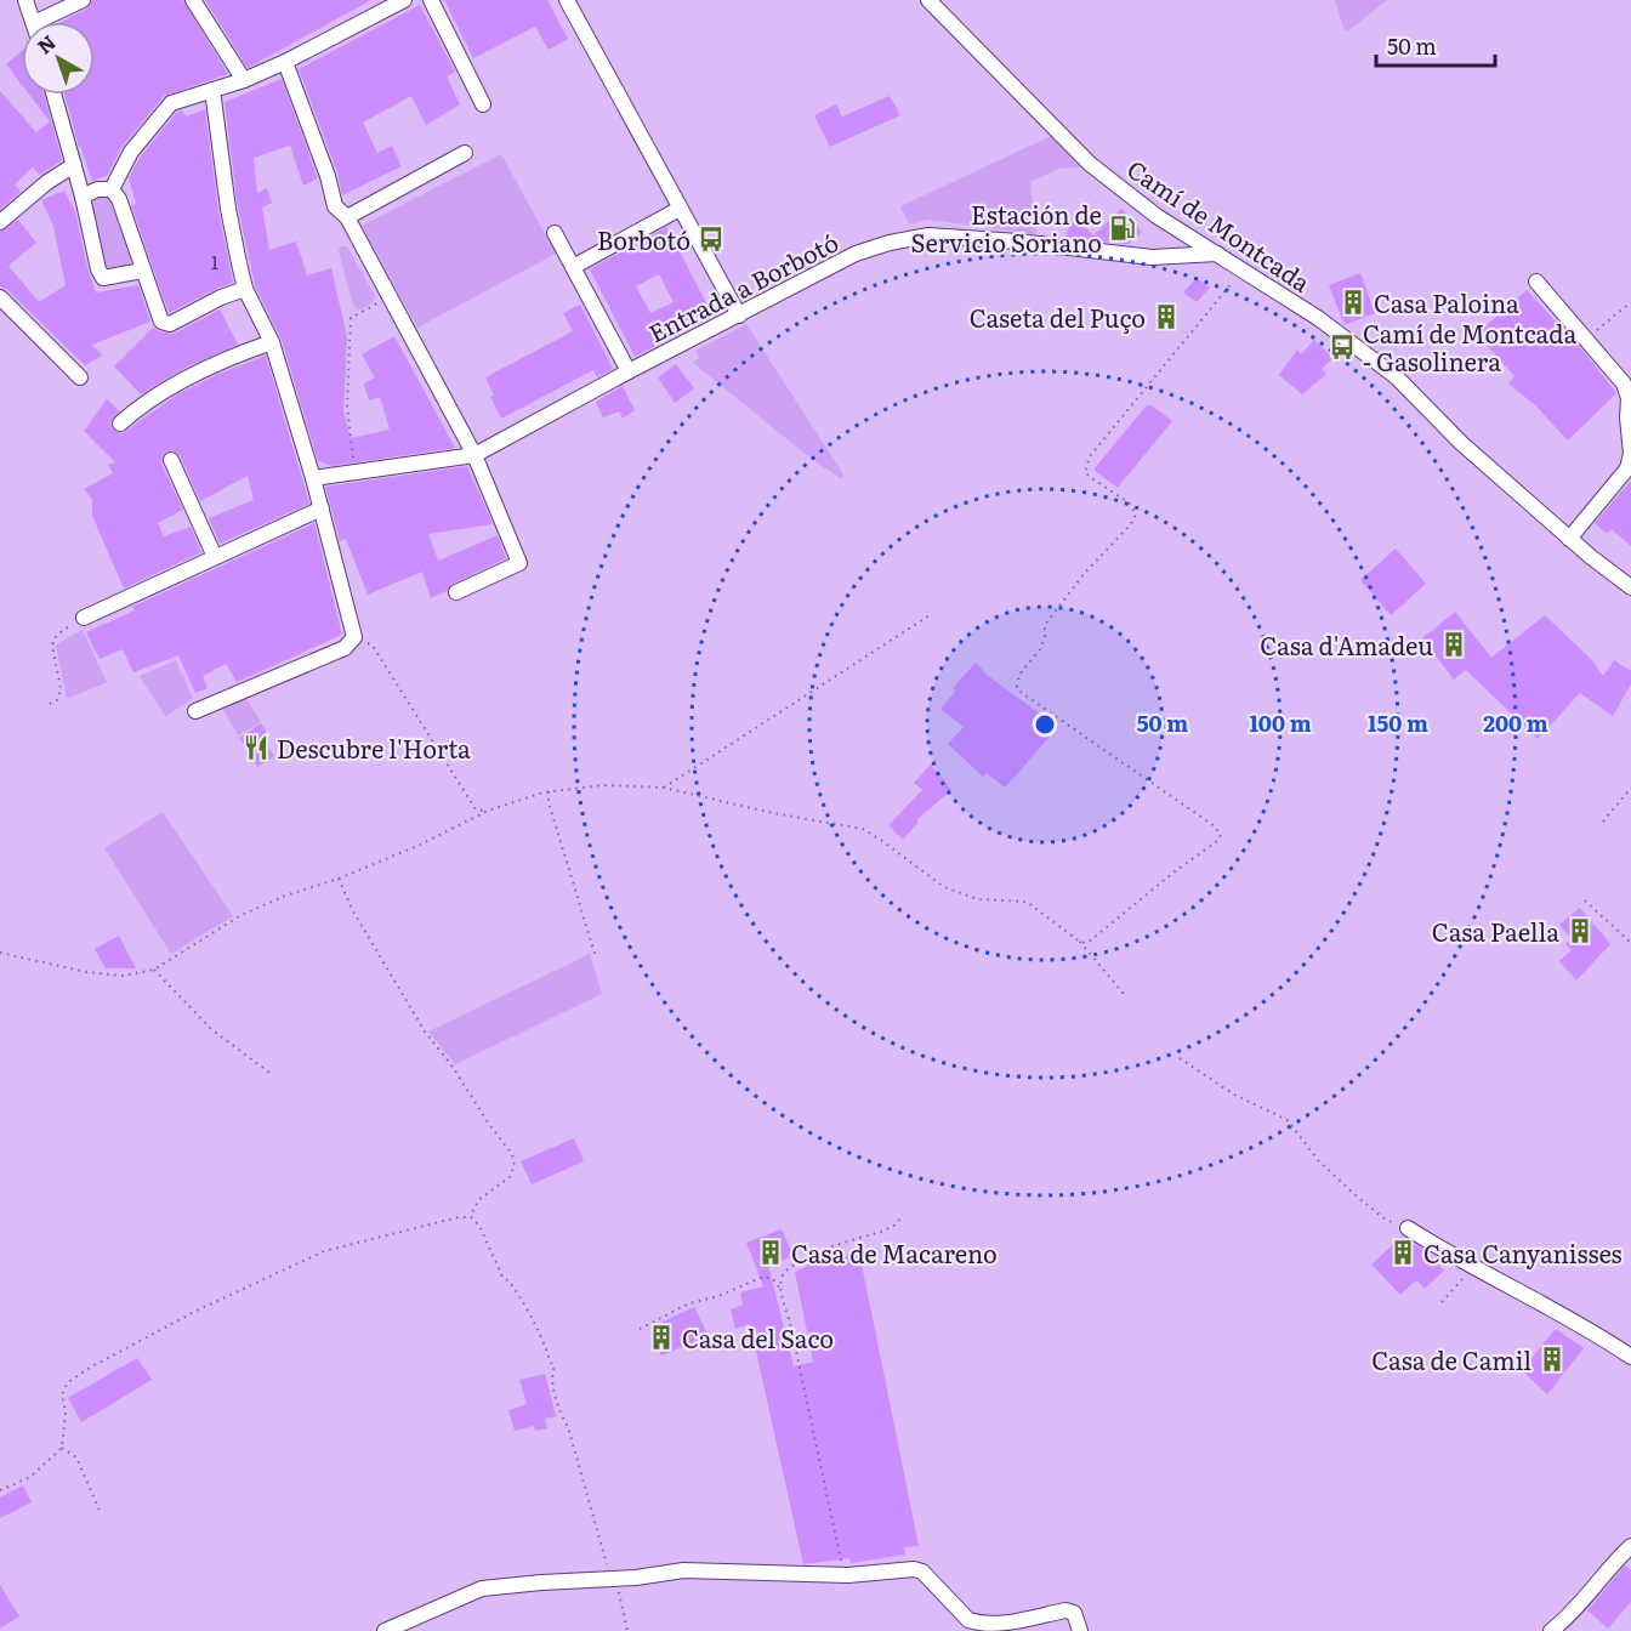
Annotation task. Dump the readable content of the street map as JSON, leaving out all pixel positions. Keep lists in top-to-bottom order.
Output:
{
  "streets": {
    "street": ["Camí de Montcada", "Entrada a Borbotó"]
  },
  "crossings": [
    ["Camí de Montcada", "Entrada a Borbotó"]
  ],
  "places": {
    "fuel station": ["Estación de Servicio Soriano"],
    "bus stop": ["Borbotó", "Camí de Montcada - Gasolinera"],
    "building": [
      "Casa Paloina",
      "Caseta del Puço",
      "Casa d'Amadeu",
      "Casa Paella",
      "Casa de Macareno",
      "Casa Canyanisses",
      "Casa del Saco",
      "Casa de Camil"
    ],
    "restaurant": ["Descubre l'Horta"]
  },
  "house_numbers": ["1"],
  "scale_bar": "50 m",
  "north": "top left",
  "rings": [
    "50 m",
    "100 m",
    "150 m",
    "200 m"
  ]
}
